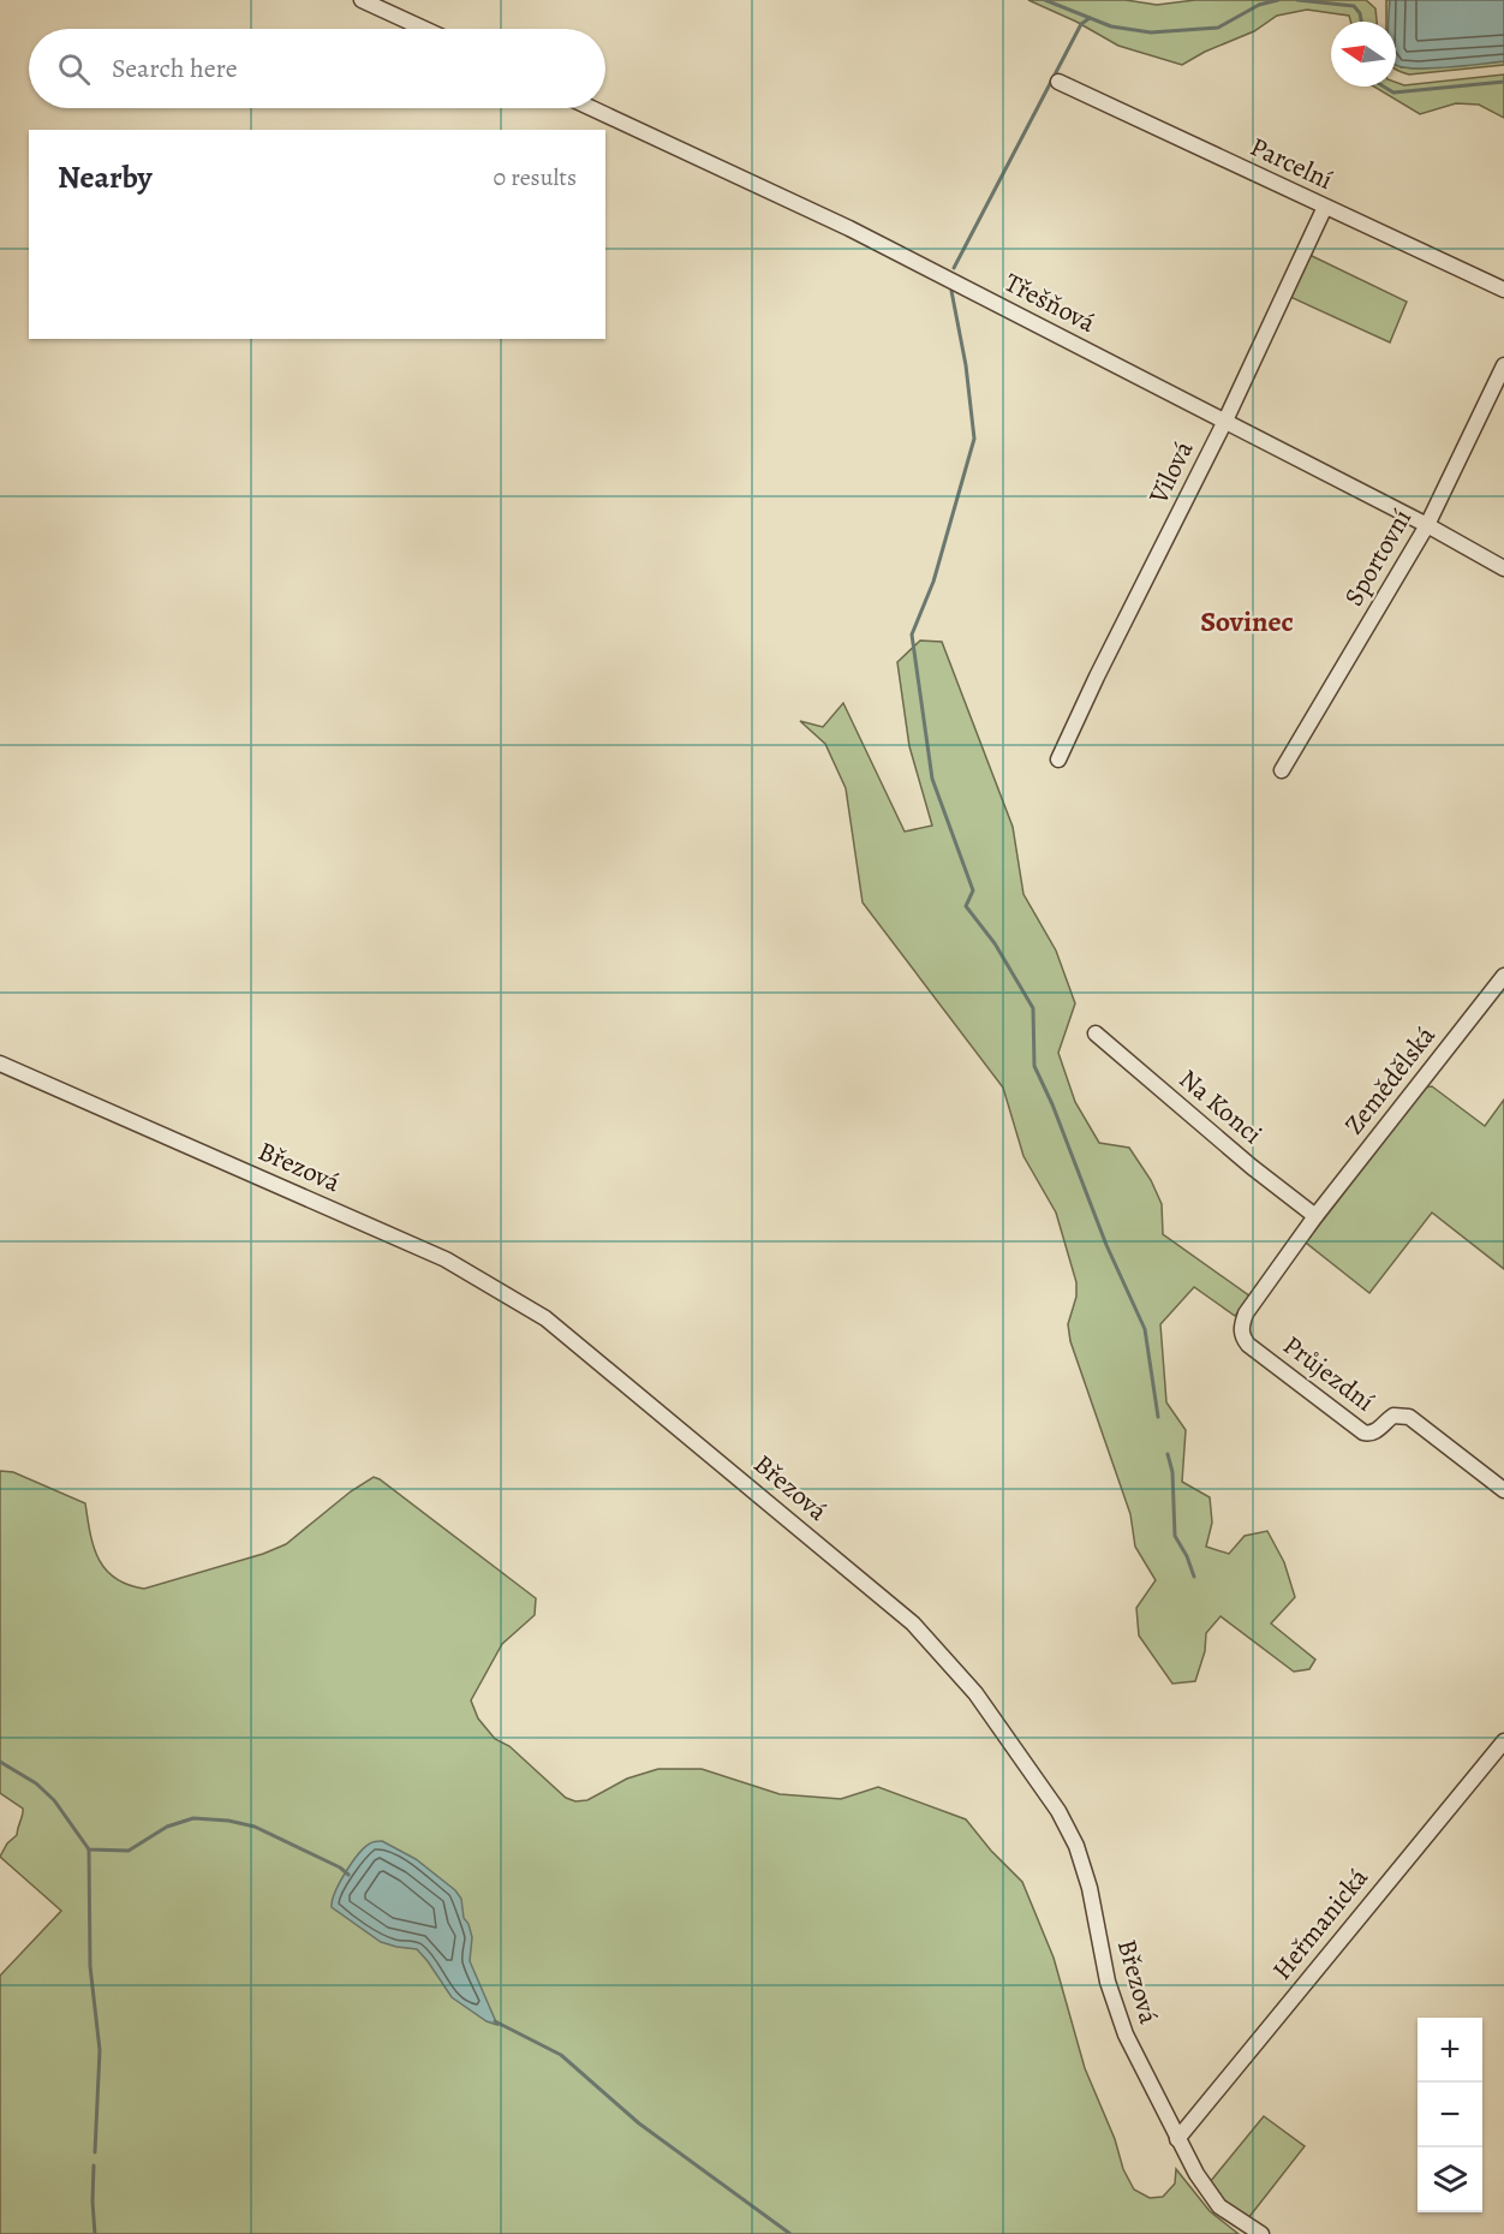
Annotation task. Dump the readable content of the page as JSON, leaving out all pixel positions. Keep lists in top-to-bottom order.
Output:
{
  "streets": {
    "street": [
      "Parcelní",
      "Třešňová",
      "Vilová",
      "Sportovní",
      "Zemědělská",
      "Na Konci",
      "Březová",
      "Průjezdní",
      "Heřmanická"
    ]
  },
  "crossings": [
    ["Parcelní", "Vilová"],
    ["Třešňová", "Vilová"],
    ["Třešňová", "Sportovní"],
    ["Zemědělská", "Na Konci"],
    ["Zemědělská", "Průjezdní"],
    ["Na Konci", "Průjezdní"],
    ["Březová", "Heřmanická"]
  ],
  "districts": ["Sovinec"],
  "north": "left",
  "page": {
    "search": "Search here",
    "heading": ["Nearby", "0 results"],
    "map_buttons": ["+", "−"]
  }
}
